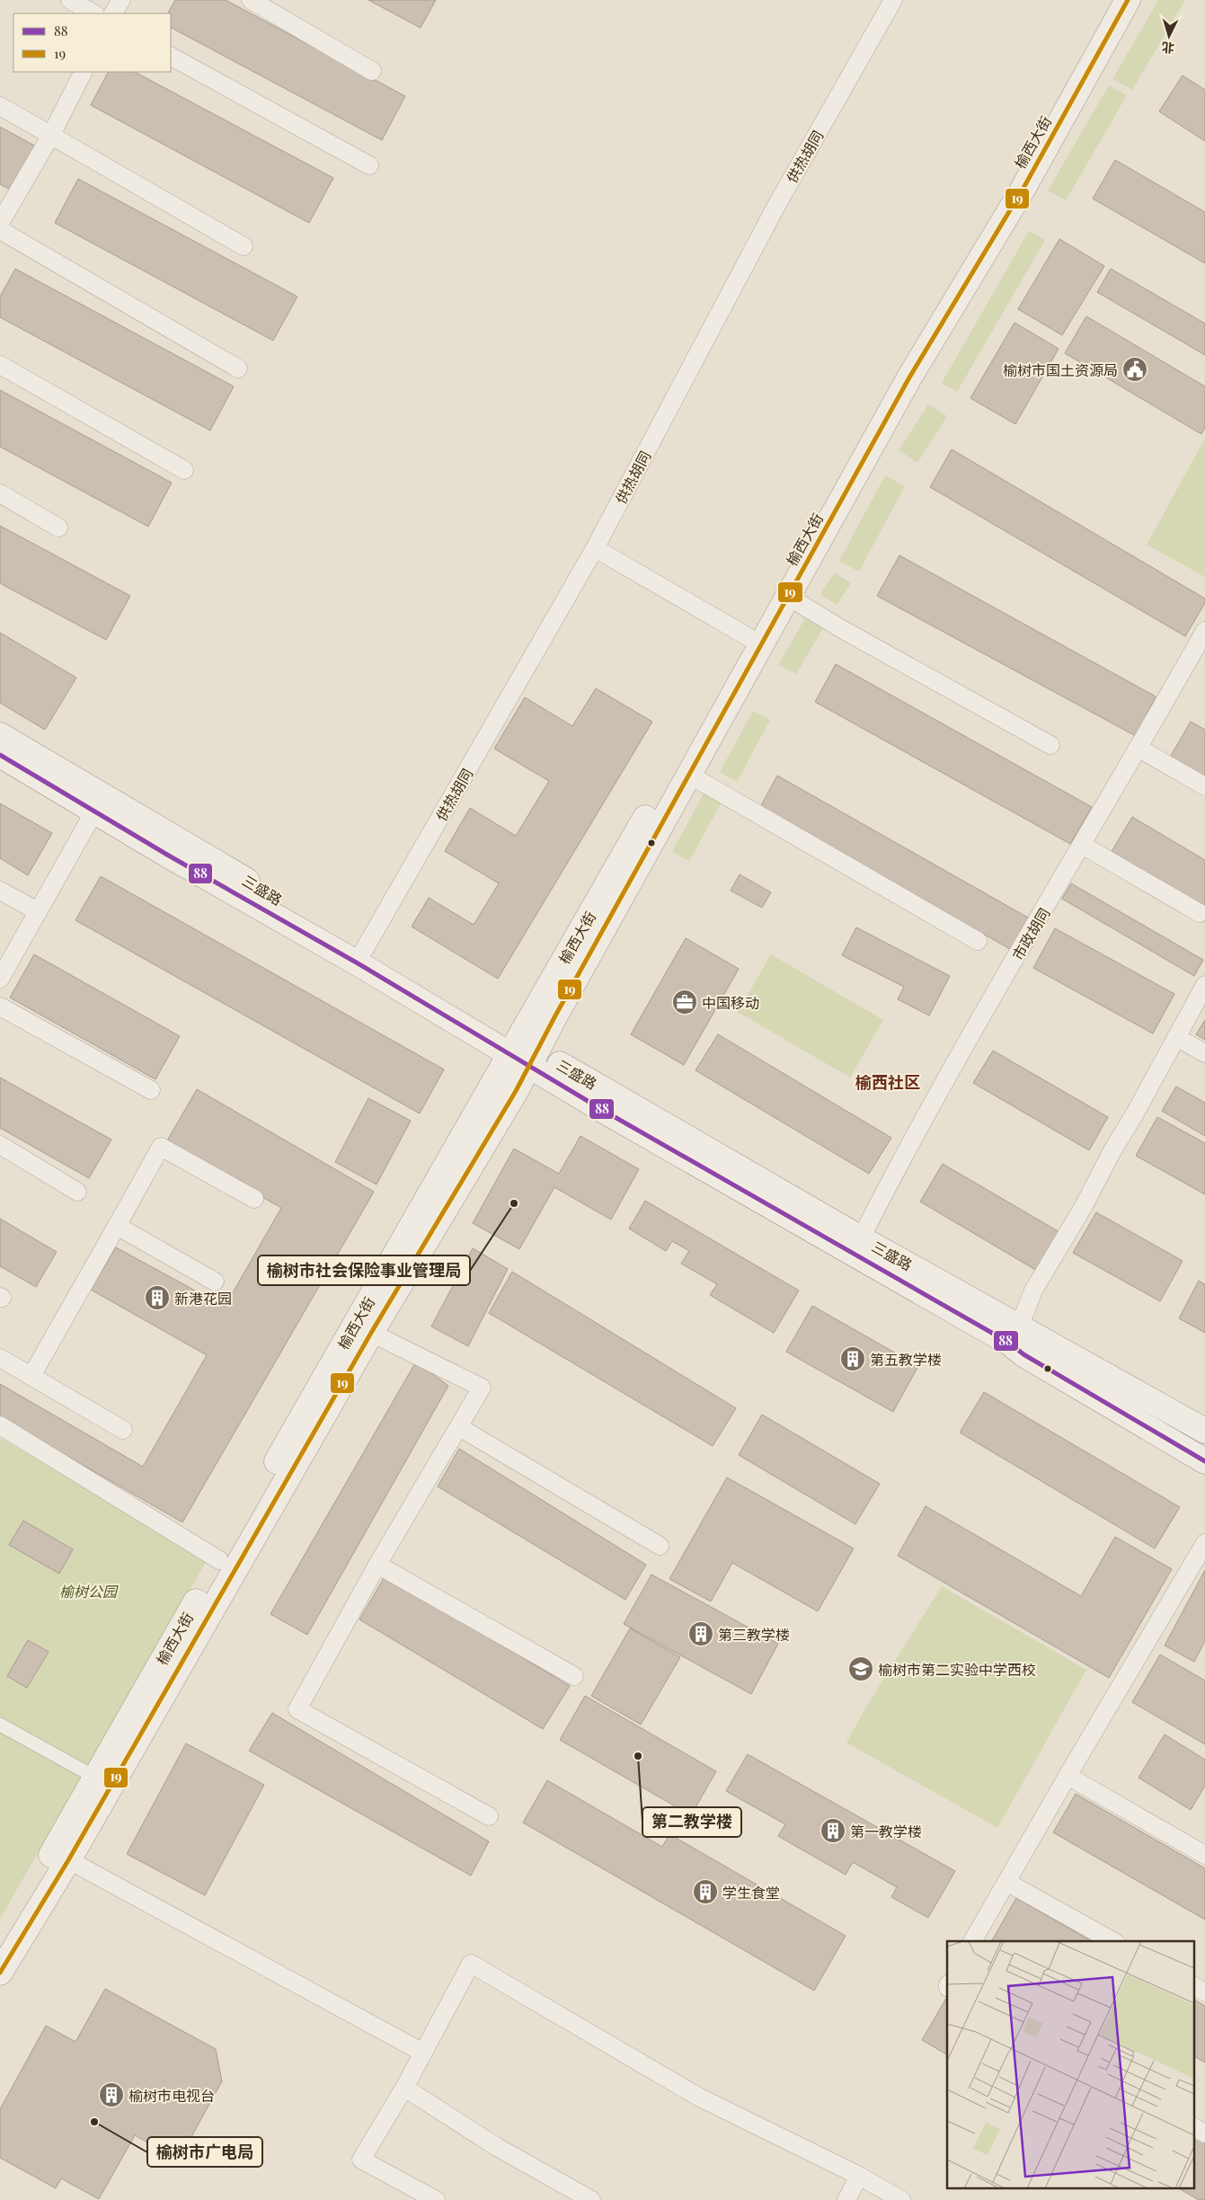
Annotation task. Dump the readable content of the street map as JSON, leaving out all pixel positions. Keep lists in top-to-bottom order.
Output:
{
  "streets": {
    "main road": ["榆西大街", "三盛路"],
    "street": ["供热胡同", "市政胡同"]
  },
  "crossings": [
    ["榆西大街", "三盛路"],
    ["供热胡同", "三盛路"],
    ["三盛路", "市政胡同"]
  ],
  "districts": ["榆西社区"],
  "parks": ["榆树公园"],
  "places": {
    "public building": ["榆树市国土资源局"],
    "office": ["中国移动"],
    "other": ["榆树市社会保险事业管理局", "第二教学楼", "榆树市广电局"],
    "building": [
      "新港花园",
      "第五教学楼",
      "第三教学楼",
      "第一教学楼",
      "学生食堂",
      "榆树市电视台"
    ],
    "school or university": ["榆树市第二实验中学西校"]
  },
  "lines": ["transit line 19", "transit line 88"],
  "legend": ["88", "19"],
  "north": "bottom"
}
